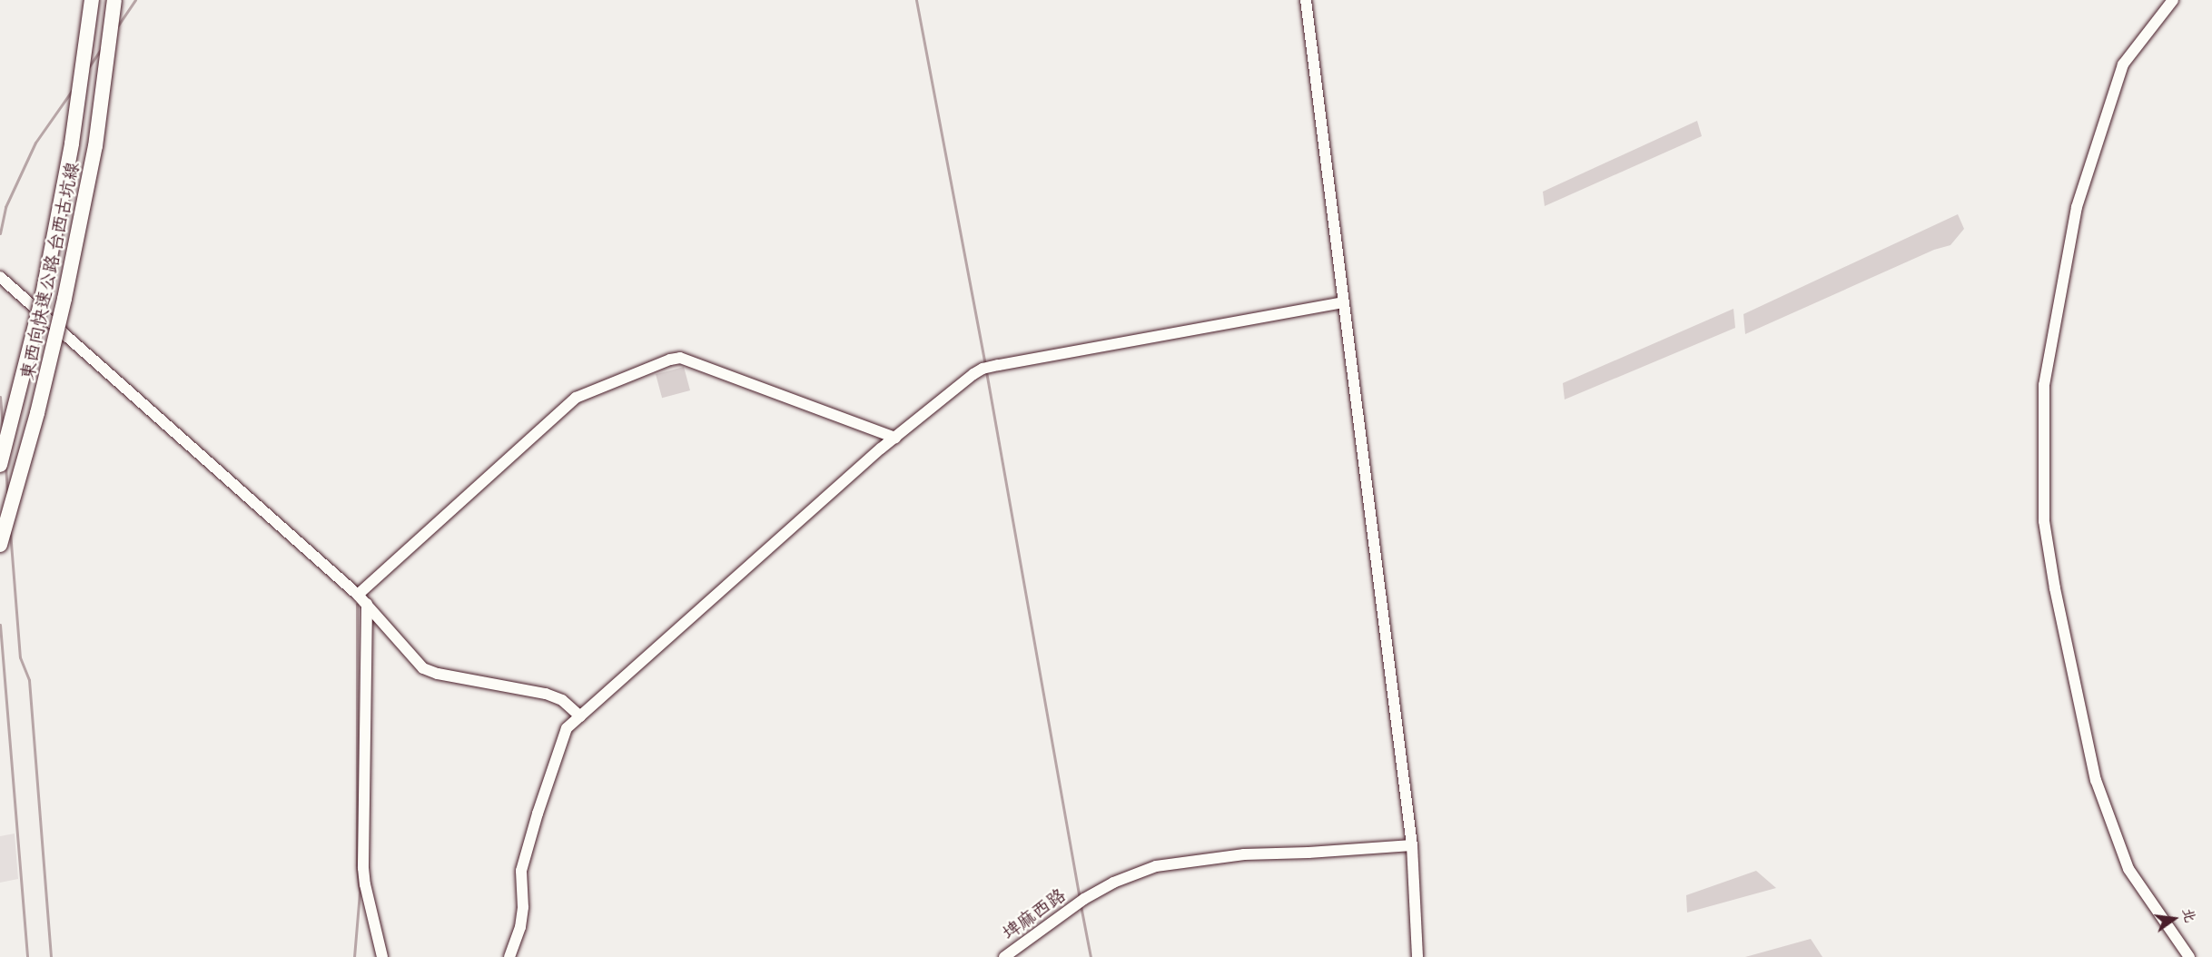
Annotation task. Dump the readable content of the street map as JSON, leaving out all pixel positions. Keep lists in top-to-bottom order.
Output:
{
  "streets": {
    "highway": ["東西向快速公路 台西古坑線"],
    "street": ["埤麻西路"]
  },
  "north": "right"
}
